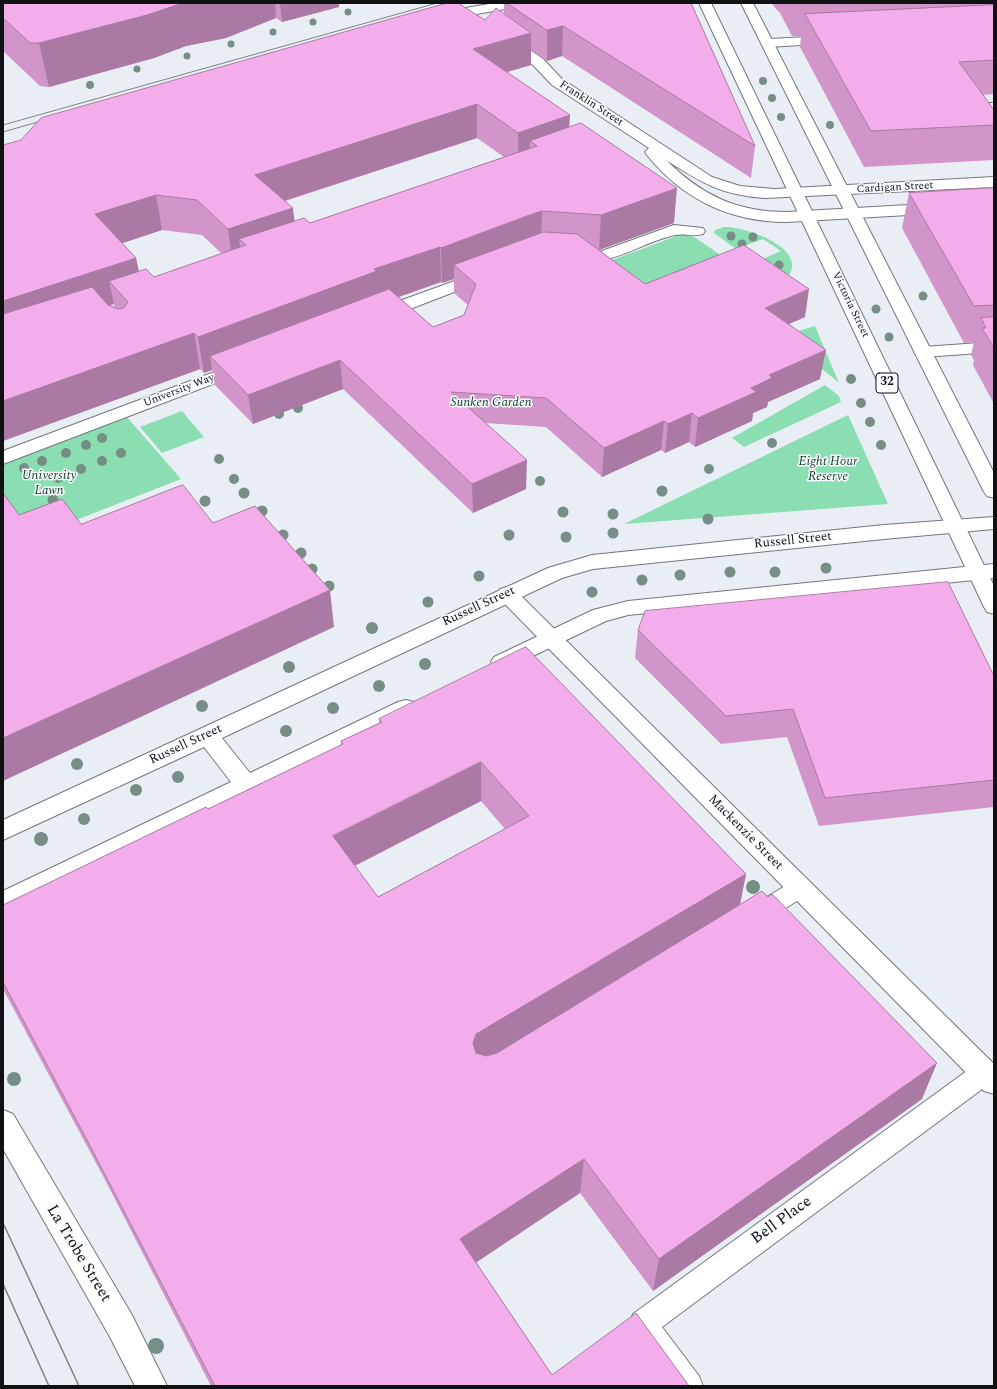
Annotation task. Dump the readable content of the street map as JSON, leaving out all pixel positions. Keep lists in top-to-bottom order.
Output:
{
  "streets": {
    "main road": [
      "Franklin Street",
      "Cardigan Street",
      "Victoria Street",
      "32",
      "University Way",
      "Russell Street",
      "Mackenzie Street",
      "La Trobe Street"
    ],
    "lane": ["Bell Place"]
  },
  "crossings": [
    ["Franklin Street", "Cardigan Street"],
    ["Franklin Street", "Victoria Street"],
    ["Cardigan Street", "Victoria Street"],
    ["Victoria Street", "Russell Street"],
    ["Russell Street", "Mackenzie Street"],
    ["Mackenzie Street", "Bell Place"]
  ],
  "parks": ["Sunken Garden", "Eight Hour Reserve", "University Lawn"]
}
